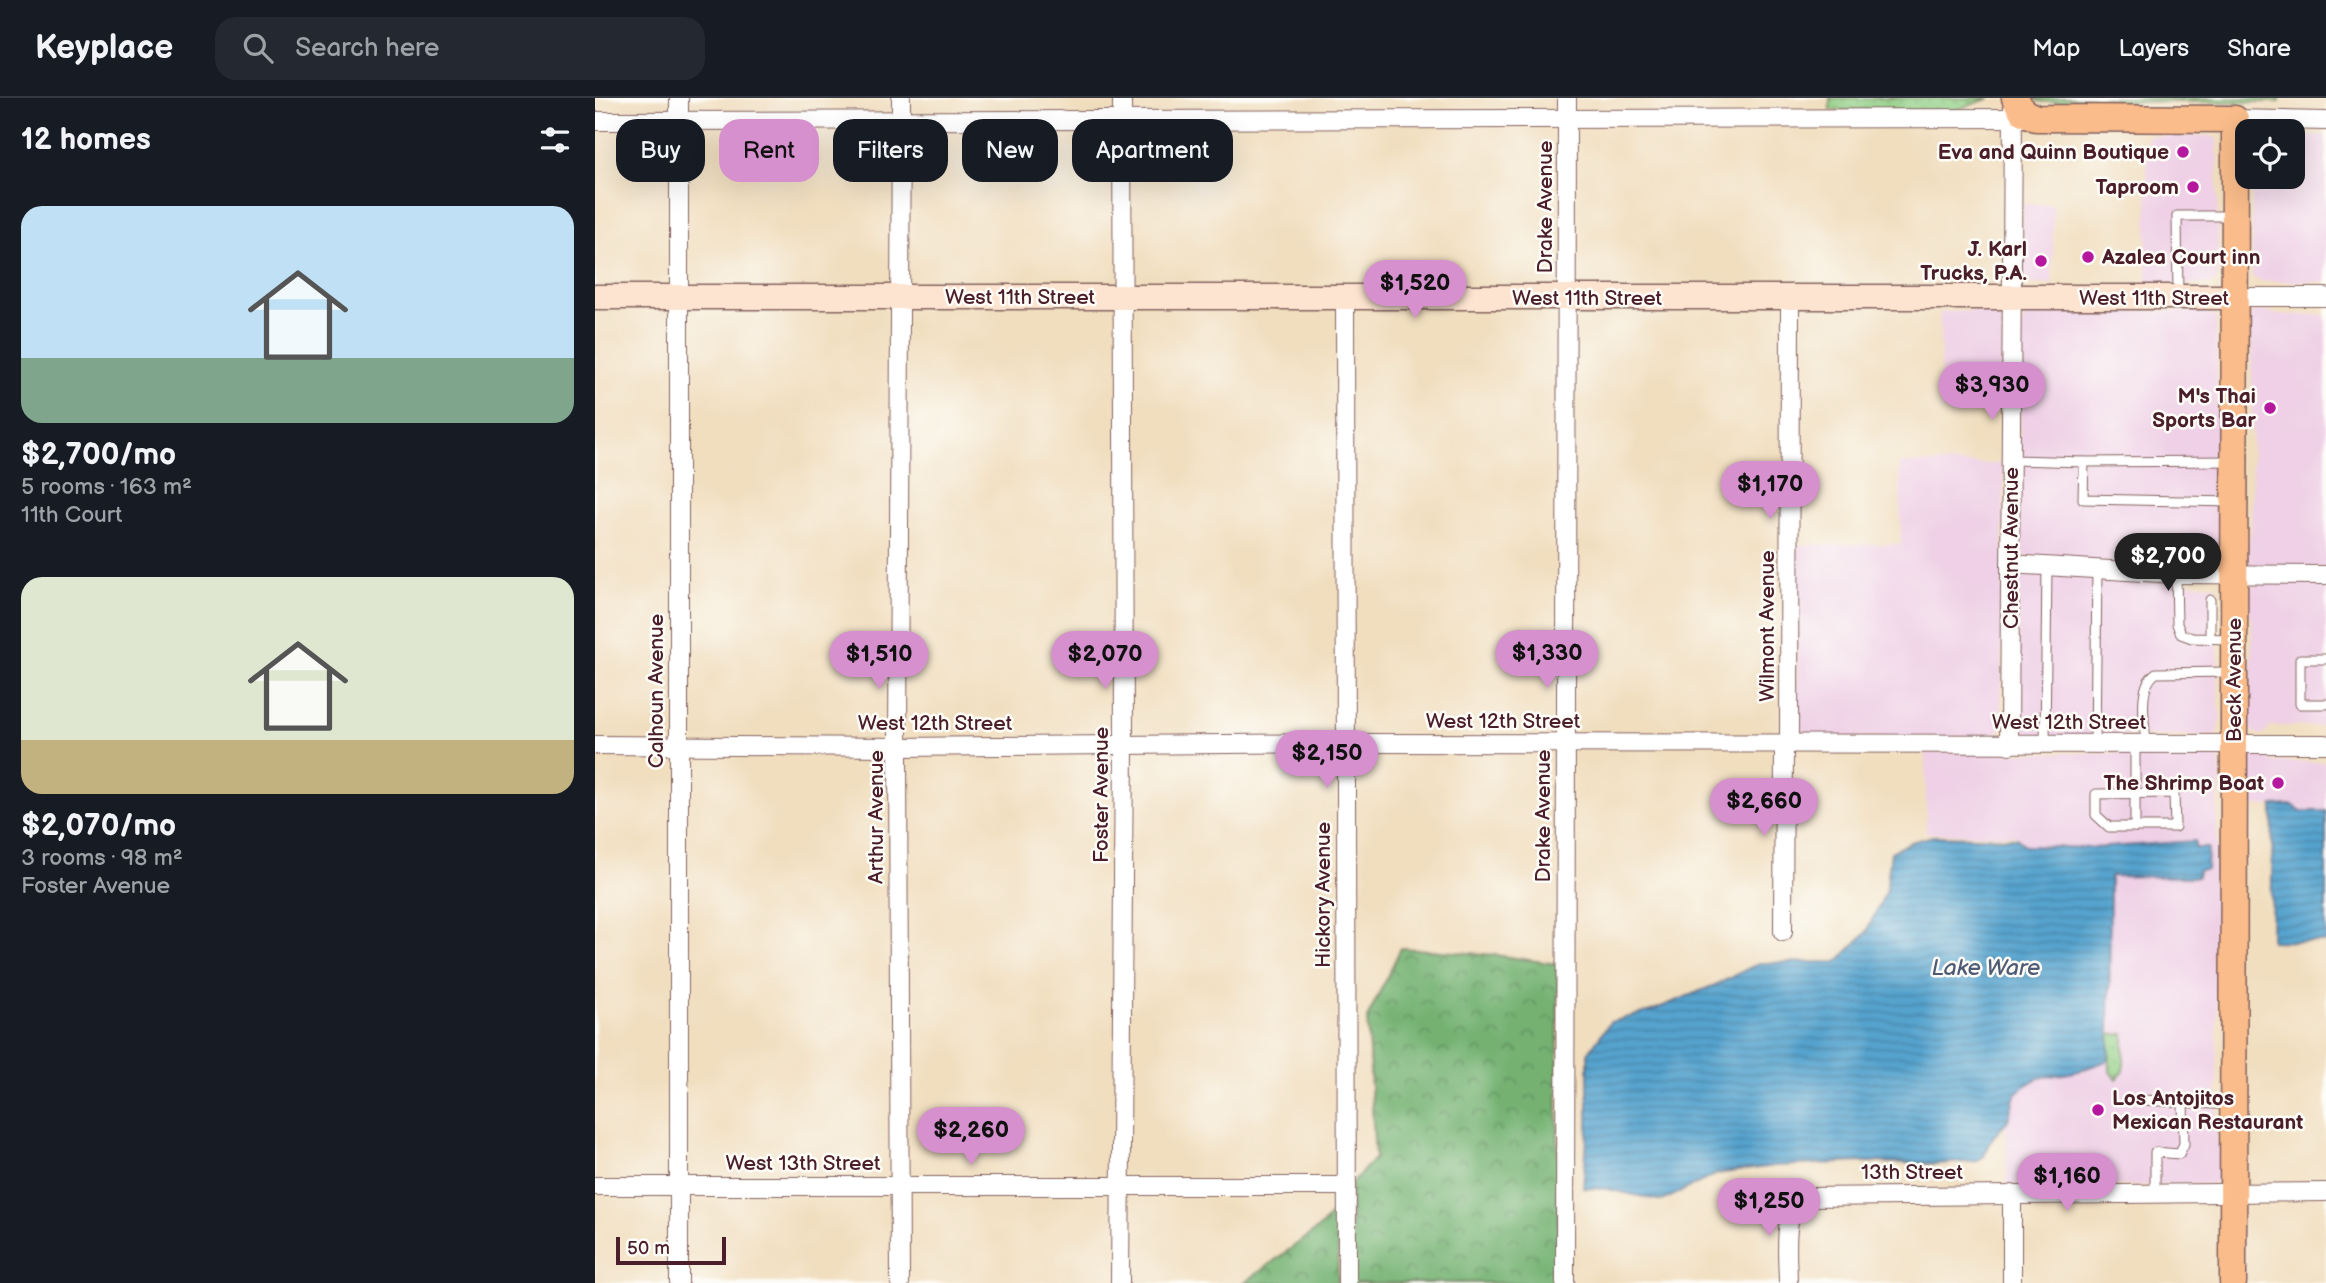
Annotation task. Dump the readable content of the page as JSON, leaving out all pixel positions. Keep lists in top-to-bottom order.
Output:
{
  "streets": {
    "main road": ["West 11th Street", "Beck Avenue"],
    "street": [
      "Drake Avenue",
      "Chestnut Avenue",
      "Wilmont Avenue",
      "Calhoun Avenue",
      "West 12th Street",
      "Foster Avenue",
      "Arthur Avenue",
      "Hickory Avenue",
      "West 13th Street",
      "13th Street"
    ]
  },
  "crossings": [
    ["Drake Avenue", "West 11th Street"],
    ["Drake Avenue", "West 12th Street"],
    ["West 11th Street", "Chestnut Avenue"],
    ["West 11th Street", "Wilmont Avenue"],
    ["West 11th Street", "Beck Avenue"],
    ["West 11th Street", "Calhoun Avenue"],
    ["West 11th Street", "Foster Avenue"],
    ["West 11th Street", "Arthur Avenue"],
    ["West 11th Street", "Hickory Avenue"],
    ["Chestnut Avenue", "West 12th Street"],
    ["Wilmont Avenue", "West 12th Street"],
    ["Beck Avenue", "West 12th Street"],
    ["Beck Avenue", "13th Street"],
    ["Calhoun Avenue", "West 12th Street"],
    ["Calhoun Avenue", "West 13th Street"],
    ["West 12th Street", "Foster Avenue"],
    ["West 12th Street", "Arthur Avenue"],
    ["West 12th Street", "Hickory Avenue"],
    ["Foster Avenue", "West 13th Street"],
    ["Arthur Avenue", "West 13th Street"],
    ["Hickory Avenue", "West 13th Street"]
  ],
  "water": ["Lake Ware"],
  "places": [
    "Eva and Quinn Boutique",
    "Taproom",
    "Azalea Court inn",
    "J. Karl Trucks, P.A.",
    "M's Thai Sports Bar",
    "The Shrimp Boat",
    "Los Antojitos Mexican Restaurant"
  ],
  "scale_bar": "50 m",
  "page": {
    "header": "Keyplace",
    "search": "Search here",
    "nav": ["Map", "Layers", "Share"],
    "heading": "12 homes",
    "chip": [
      "Buy",
      "Rent",
      "Filters",
      "New",
      "Apartment"
    ],
    "list": [
      {
        "name": "$2,700/mo",
        "note": "5 rooms · 163 m² · 11th Court"
      },
      {
        "name": "$2,070/mo",
        "note": "3 rooms · 98 m² · Foster Avenue"
      }
    ],
    "price": [
      "$1,520",
      "$3,930",
      "$1,170",
      "$2,700",
      "$1,330",
      "$1,510",
      "$2,070",
      "$2,150",
      "$2,660",
      "$2,260",
      "$1,160",
      "$1,250"
    ],
    "scale": "50 m"
  }
}
